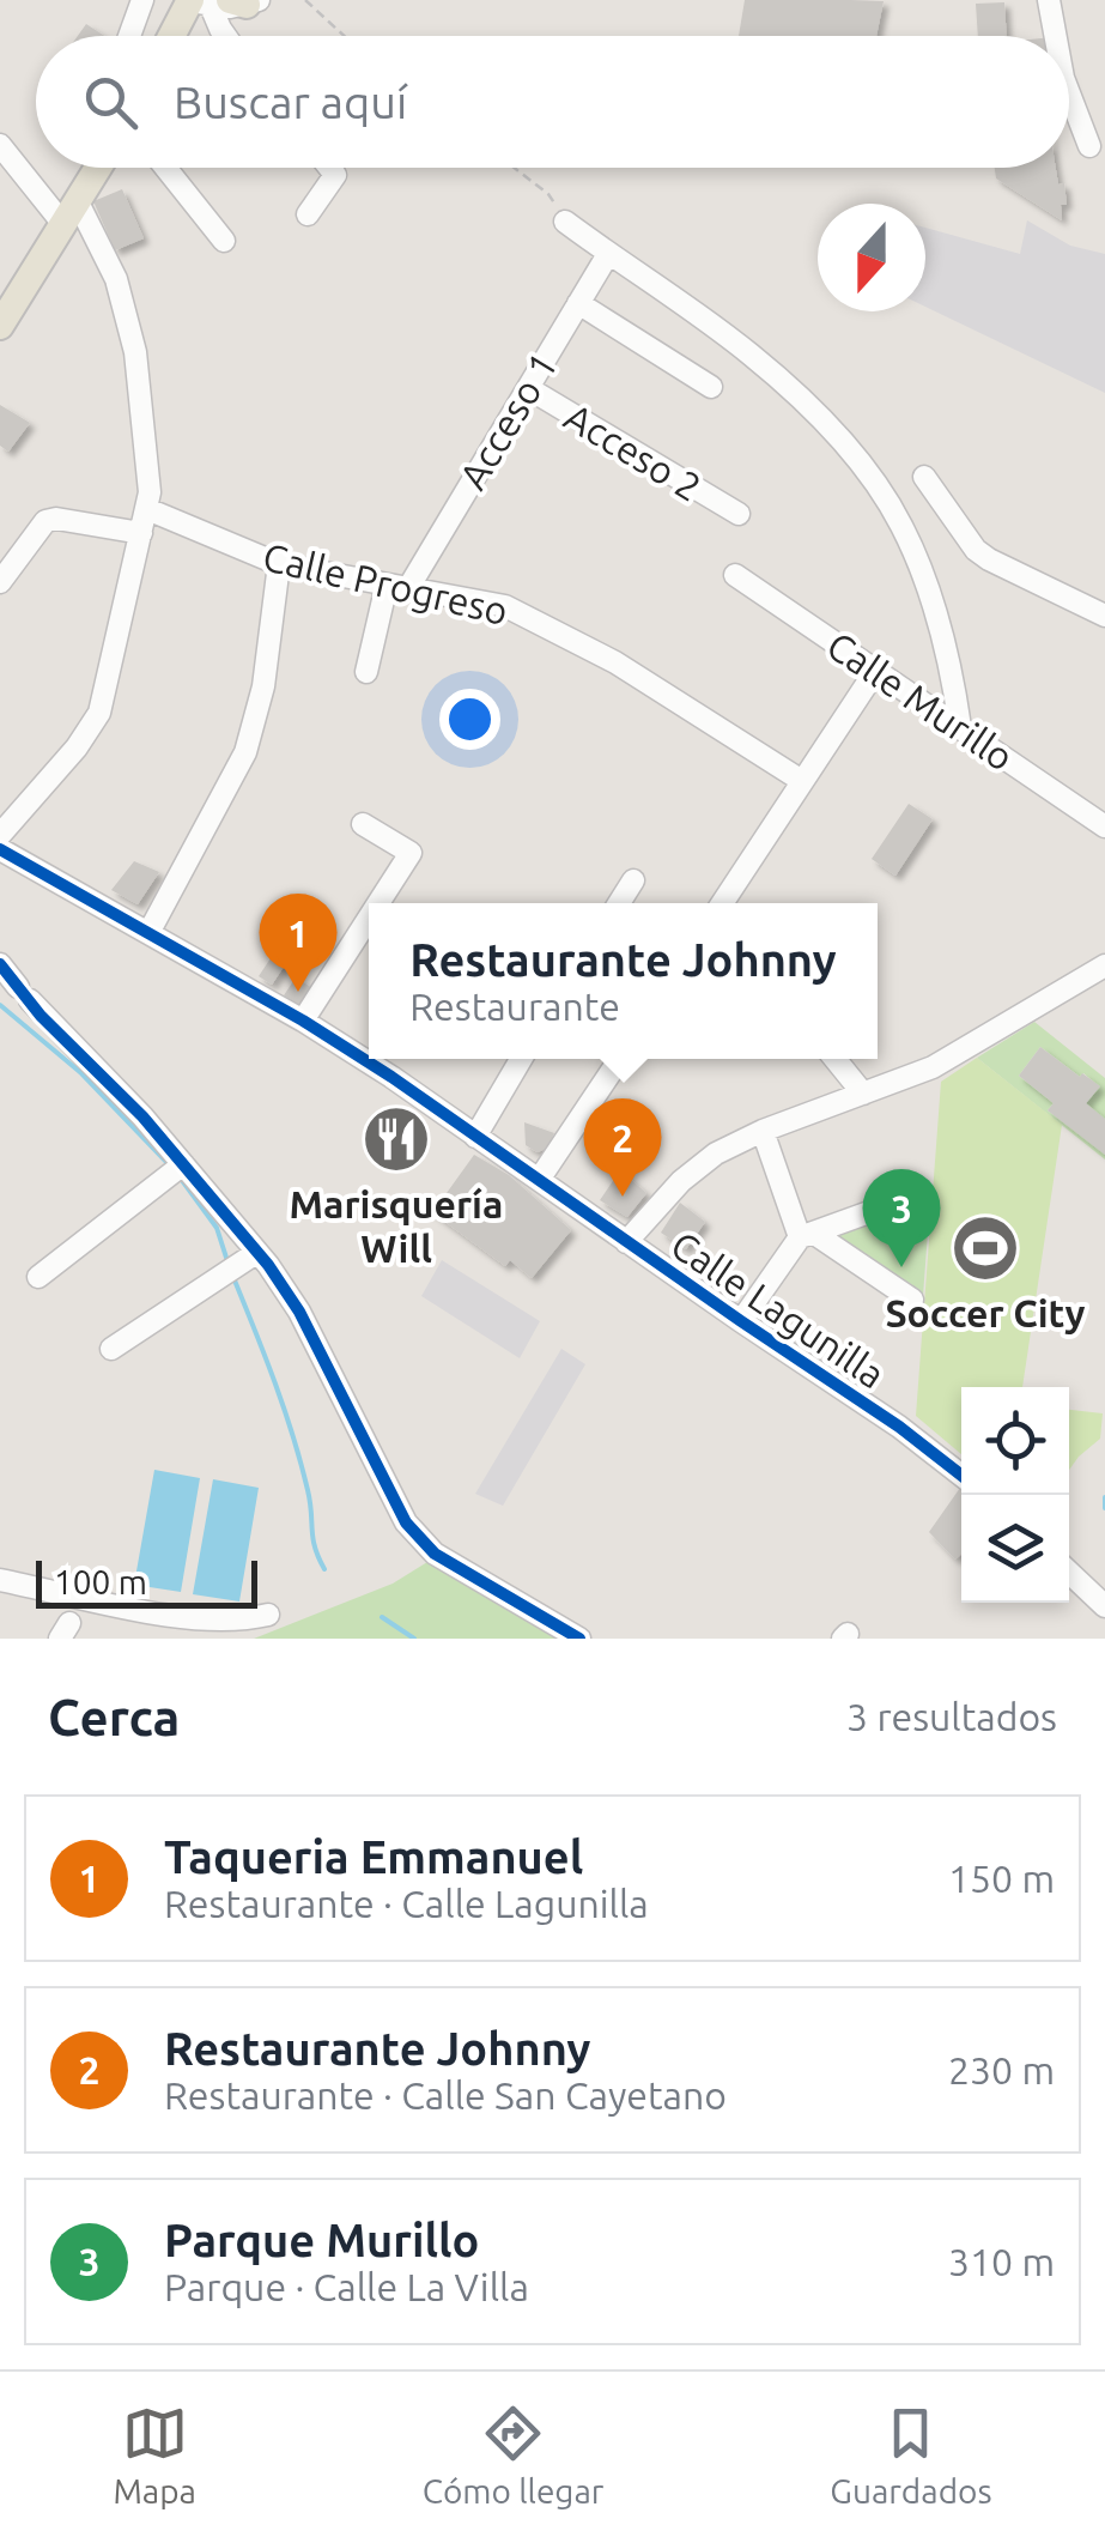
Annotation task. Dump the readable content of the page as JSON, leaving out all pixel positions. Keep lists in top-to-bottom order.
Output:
{
  "streets": {
    "street": [
      "Acceso 1",
      "Acceso 2",
      "Calle Progreso",
      "Calle Murillo",
      "Calle Lagunilla"
    ]
  },
  "crossings": [
    ["Acceso 1", "Acceso 2"],
    ["Acceso 1", "Calle Progreso"]
  ],
  "places": {
    "restaurant": ["Marisquería Will"],
    "sports": ["Soccer City"]
  },
  "scale_bar": "100 m",
  "north": "bottom",
  "page": {
    "search": "Buscar aquí",
    "pins": ["1", "2", "3"],
    "popup": ["Restaurante Johnny", "Restaurante"],
    "scale": "100 m",
    "heading": ["Cerca", "3 resultados"],
    "list": [
      {
        "mark": "1",
        "name": "Taqueria Emmanuel",
        "note": "Restaurante · Calle Lagunilla",
        "value": "150 m"
      },
      {
        "mark": "2",
        "name": "Restaurante Johnny",
        "note": "Restaurante · Calle San Cayetano",
        "value": "230 m"
      },
      {
        "mark": "3",
        "name": "Parque Murillo",
        "note": "Parque · Calle La Villa",
        "value": "310 m"
      }
    ],
    "nav": ["Mapa", "Cómo llegar", "Guardados"]
  }
}
